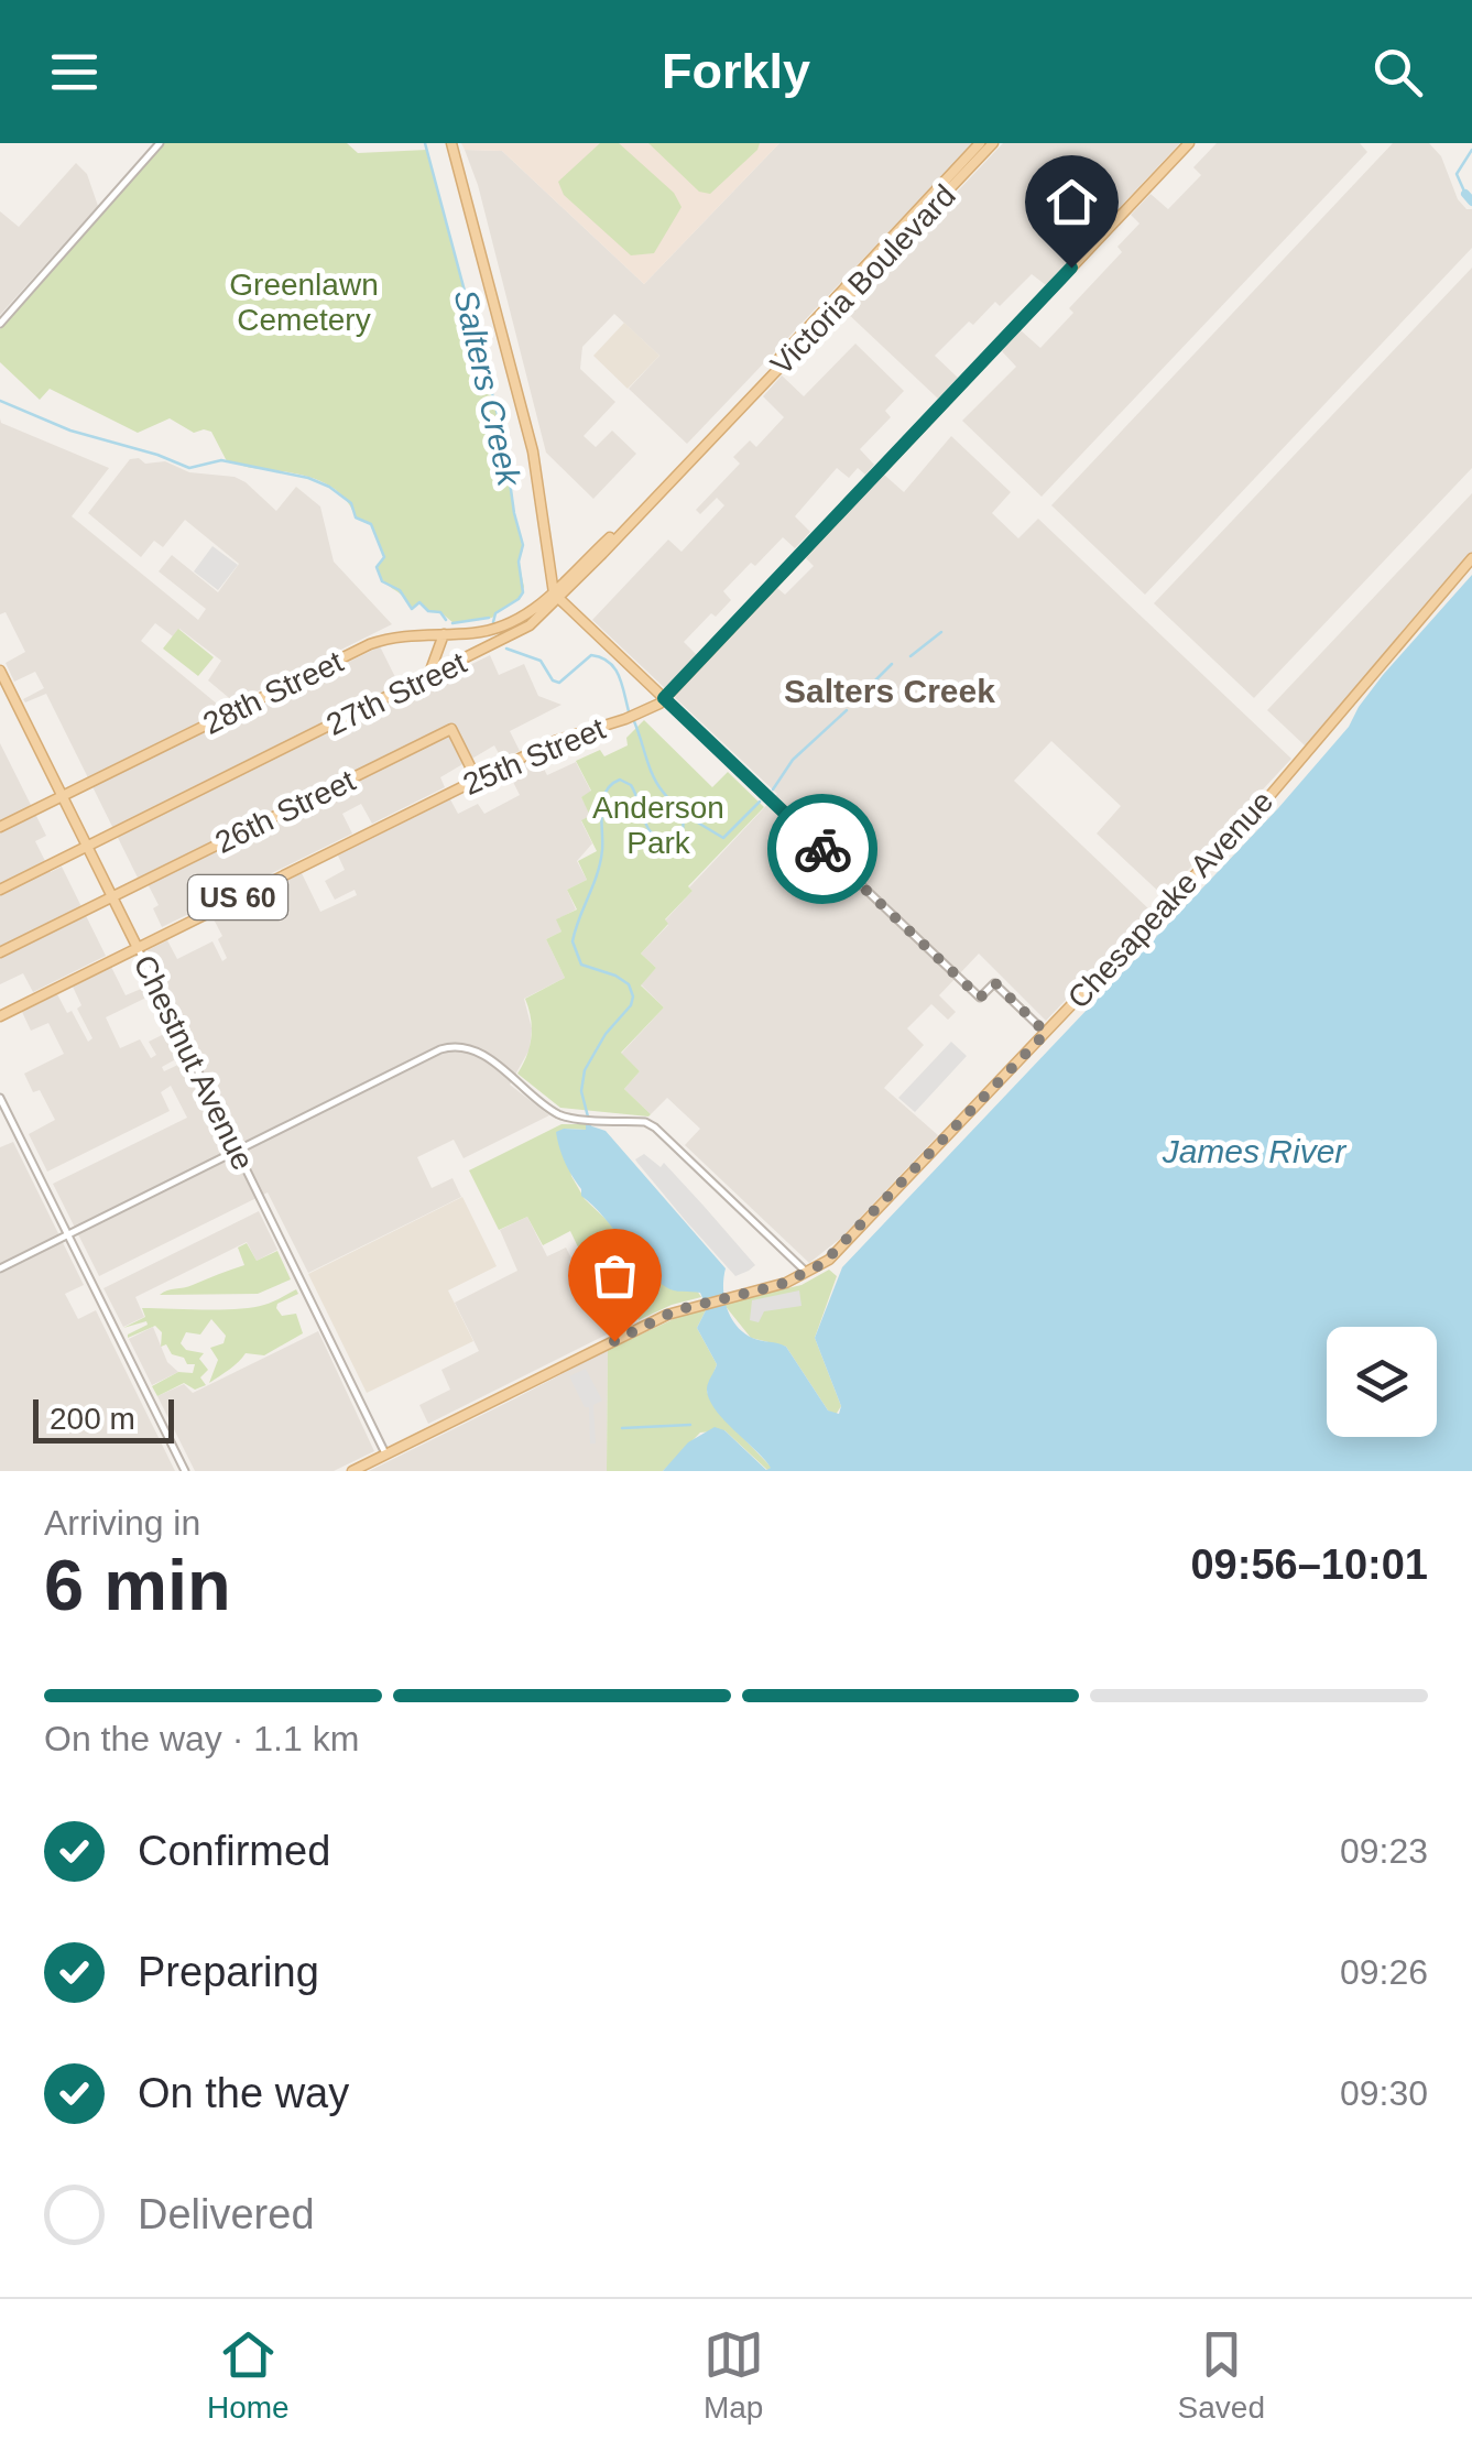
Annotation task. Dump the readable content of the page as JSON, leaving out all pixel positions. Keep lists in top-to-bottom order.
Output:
{
  "streets": {
    "main road": [
      "Victoria Boulevard",
      "28th Street",
      "27th Street",
      "25th Street",
      "26th Street",
      "US 60",
      "Chesapeake Avenue",
      "Chestnut Avenue"
    ]
  },
  "crossings": [
    ["Victoria Boulevard", "27th Street"],
    ["28th Street", "27th Street"],
    ["28th Street", "Chestnut Avenue"],
    ["27th Street", "Chestnut Avenue"],
    ["25th Street", "26th Street"],
    ["25th Street", "Chestnut Avenue"],
    ["26th Street", "Chestnut Avenue"]
  ],
  "districts": ["Salters Creek"],
  "water": ["Salters Creek", "James River"],
  "parks": ["Greenlawn Cemetery", "Anderson Park"],
  "scale_bar": "200 m",
  "page": {
    "header": "Forkly",
    "scale": "200 m",
    "heading": ["6 min", "Arriving in", "09:56–10:01"],
    "bar": "On the way · 1.1 km",
    "list": [
      ["Confirmed", "09:23"],
      ["Preparing", "09:26"],
      ["On the way", "09:30"],
      "Delivered"
    ],
    "tabs": ["Home", "Map", "Saved"]
  }
}
